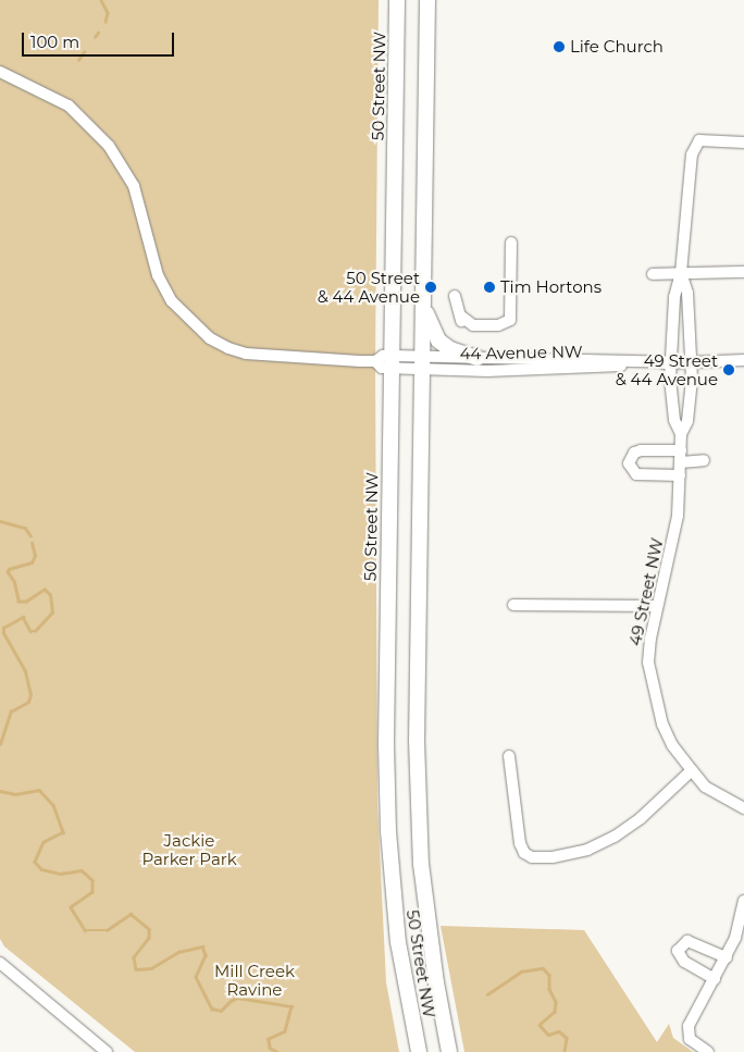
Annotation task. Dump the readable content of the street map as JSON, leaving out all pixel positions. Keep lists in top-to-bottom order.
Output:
{
  "streets": {
    "main road": ["50 Street NW"],
    "street": ["44 Avenue NW", "49 Street NW"]
  },
  "crossings": [
    ["50 Street NW", "44 Avenue NW"],
    ["44 Avenue NW", "49 Street NW"]
  ],
  "parks": ["Jackie Parker Park", "Mill Creek Ravine"],
  "places": [
    "Life Church",
    "50 Street & 44 Avenue",
    "Tim Hortons",
    "49 Street & 44 Avenue"
  ],
  "scale_bar": "100 m"
}
